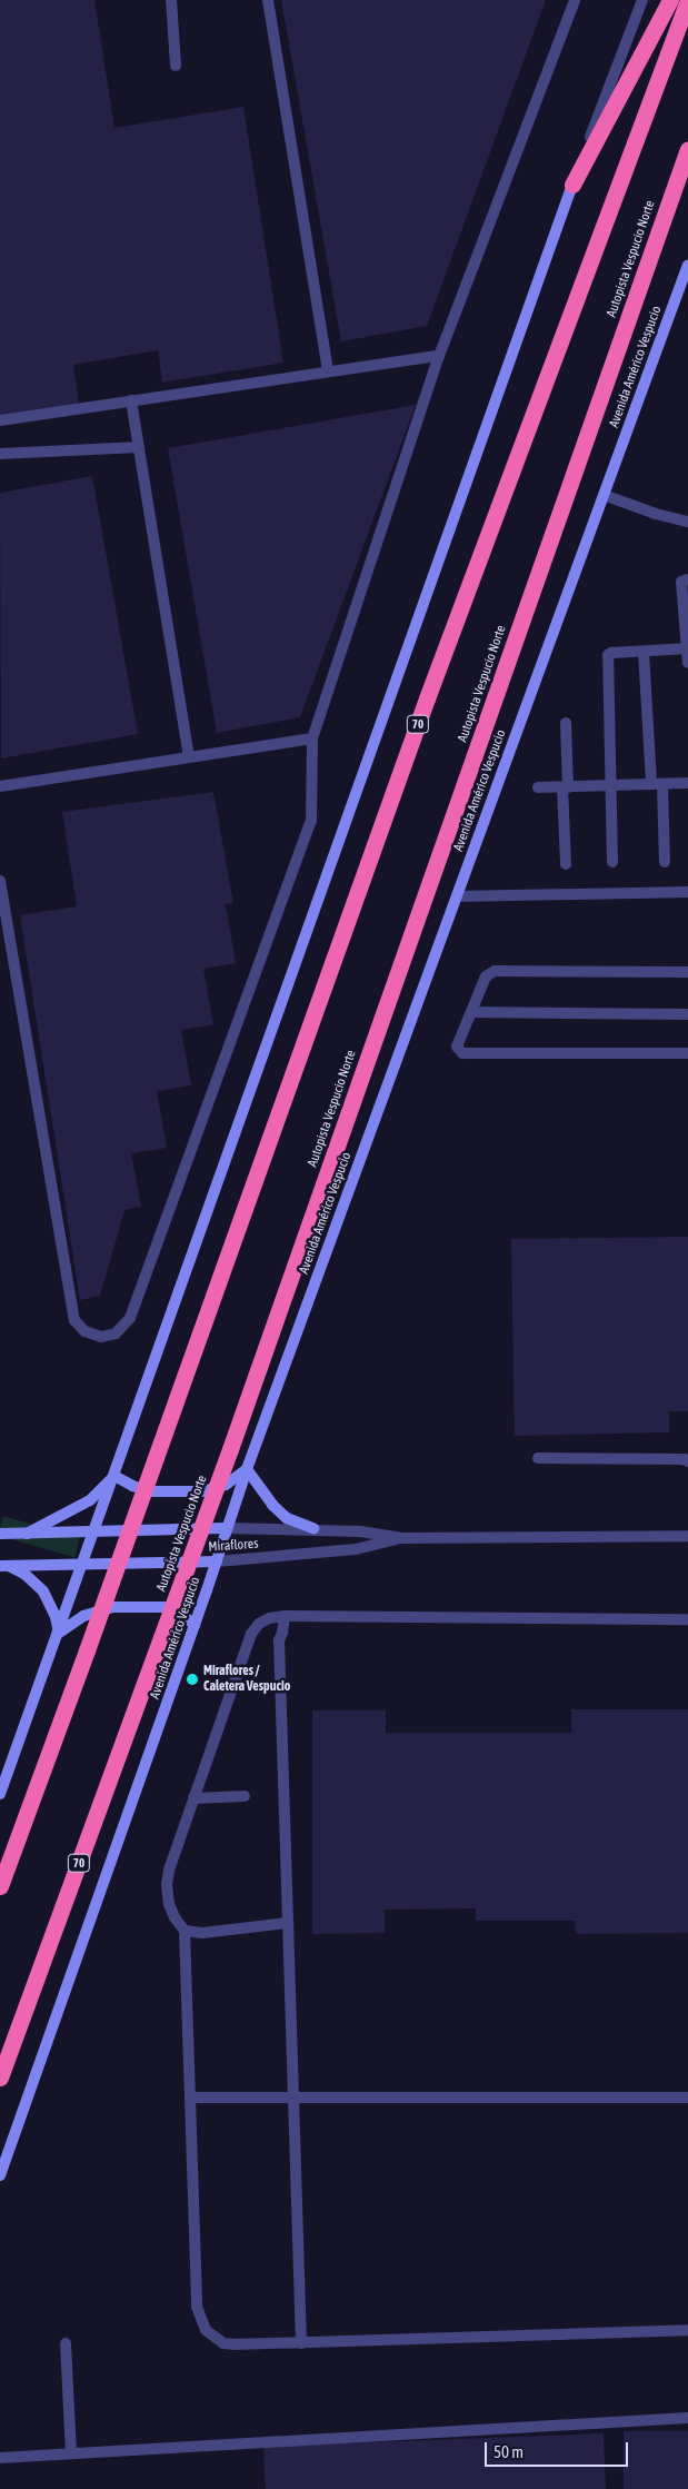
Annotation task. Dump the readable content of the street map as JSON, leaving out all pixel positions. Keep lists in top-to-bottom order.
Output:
{
  "streets": {
    "highway": ["Autopista Vespucio Norte", "70"],
    "main road": ["Avenida Américo Vespucio", "Miraflores"]
  },
  "crossings": [
    ["Avenida Américo Vespucio", "Miraflores"]
  ],
  "places": ["Miraflores / Caletera Vespucio"],
  "scale_bar": "50 m"
}
